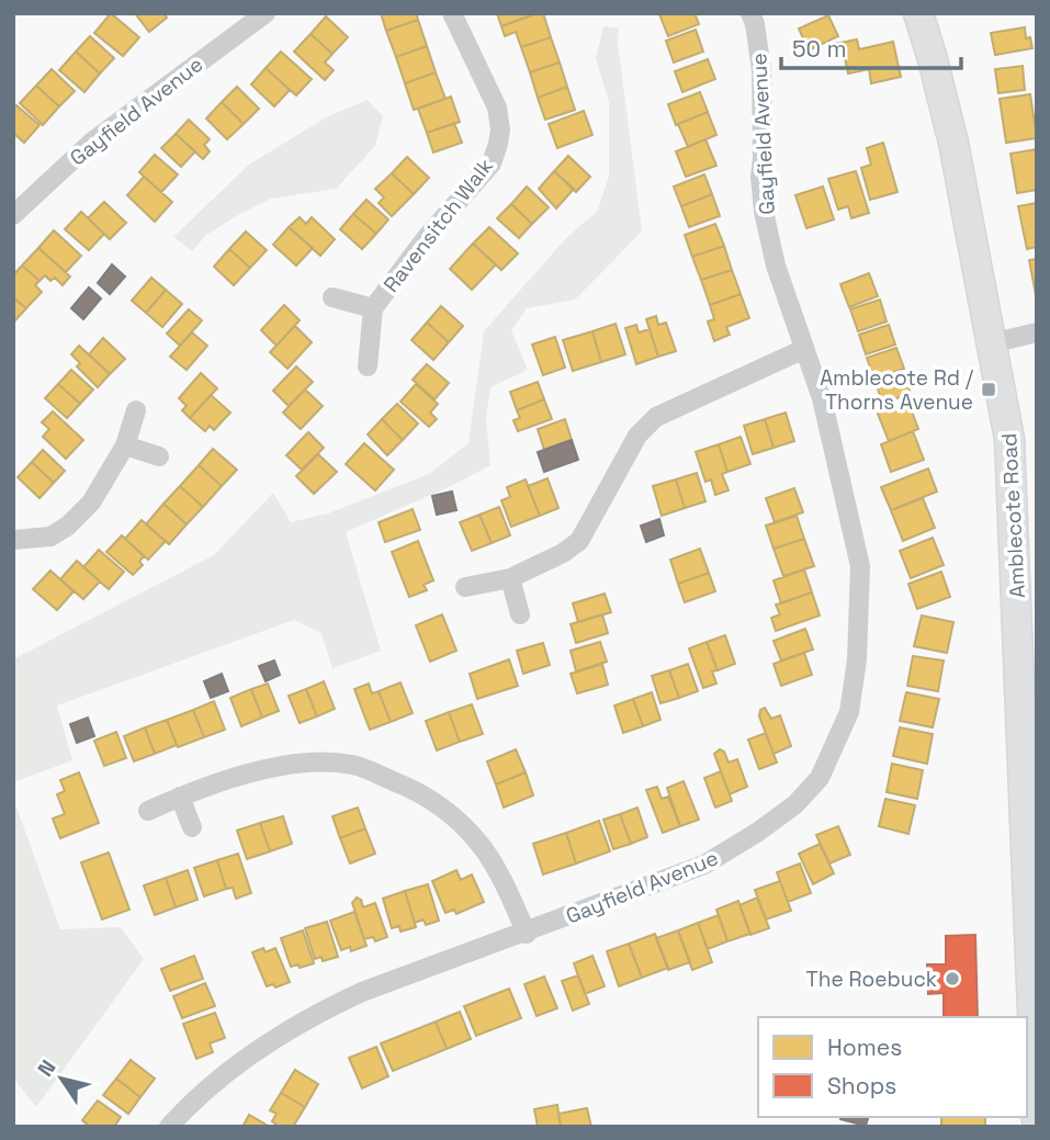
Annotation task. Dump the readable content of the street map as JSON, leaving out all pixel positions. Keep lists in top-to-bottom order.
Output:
{
  "streets": {
    "street": ["Gayfield Avenue", "Ravensitch Walk", "Amblecote Road"]
  },
  "places": {
    "transit": ["Amblecote Rd / Thorns Avenue"],
    "other": ["The Roebuck"]
  },
  "legend": ["Homes", "Shops"],
  "scale_bar": "50 m",
  "north": "top left"
}
